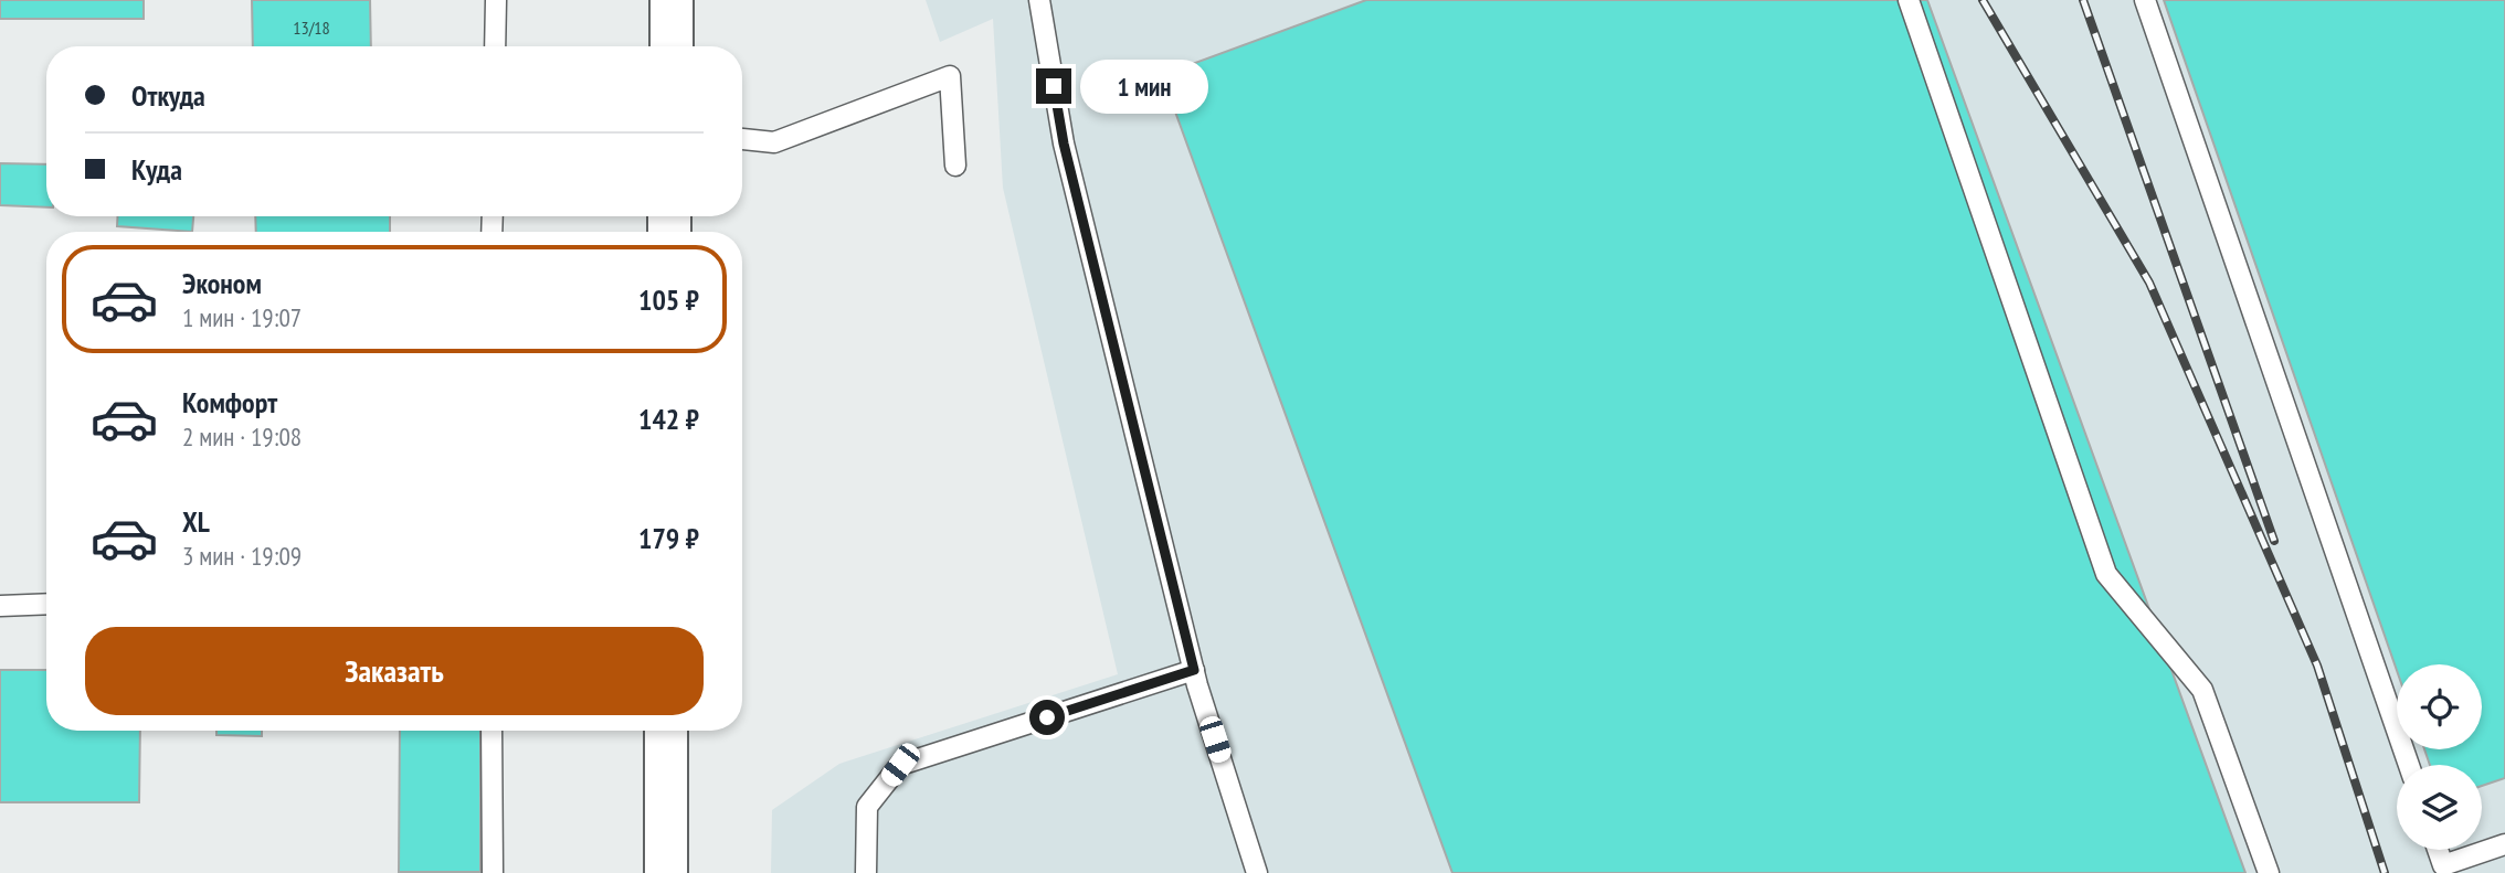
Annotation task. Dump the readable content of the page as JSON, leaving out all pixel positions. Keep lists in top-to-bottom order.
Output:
{
  "house_numbers": ["13/18"],
  "page": {
    "banner": ["Откуда", "Куда"],
    "bubble": "1 мин",
    "list": [
      {
        "name": "Эконом",
        "note": "1 мин · 19:07",
        "value": "105 ₽"
      },
      {
        "name": "Комфорт",
        "note": "2 мин · 19:08",
        "value": "142 ₽"
      },
      {
        "name": "XL",
        "note": "3 мин · 19:09",
        "value": "179 ₽"
      }
    ],
    "buttons": "Заказать"
  }
}
